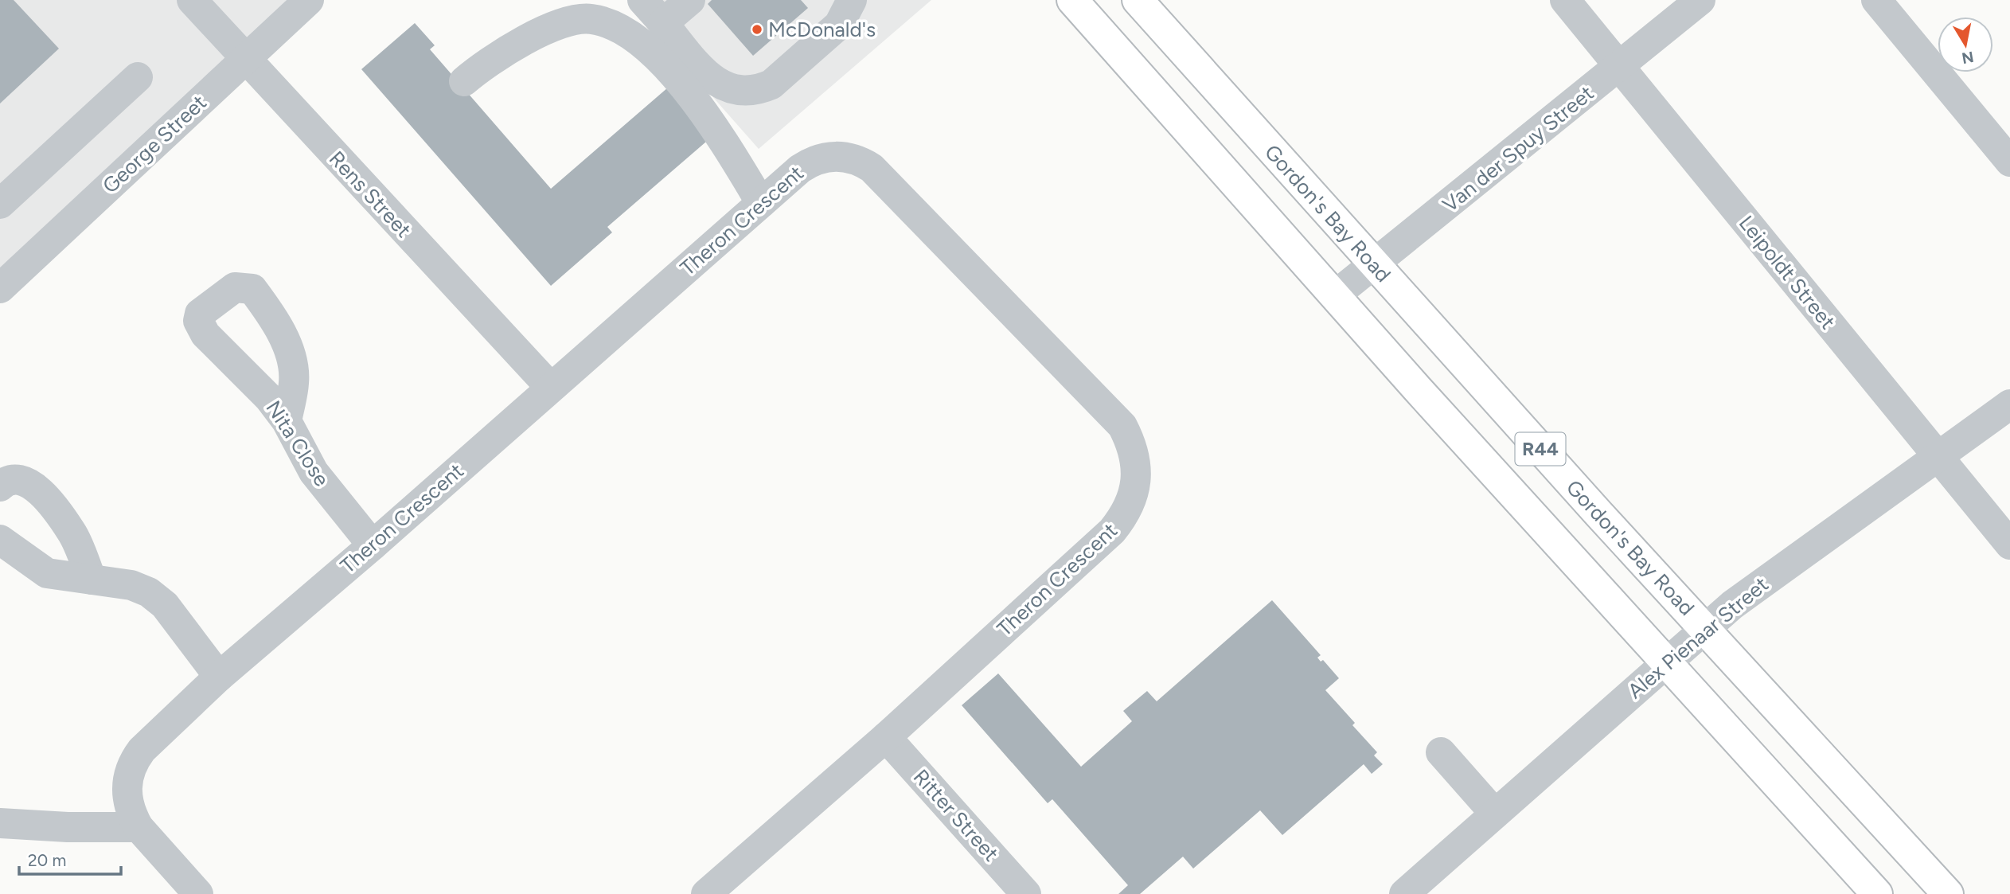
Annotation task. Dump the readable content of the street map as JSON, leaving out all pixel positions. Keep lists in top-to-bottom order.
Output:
{
  "streets": {
    "main road": ["Gordon's Bay Road", "R44"],
    "street": [
      "George Street",
      "Van der Spuy Street",
      "Rens Street",
      "Theron Crescent",
      "Leipoldt Street",
      "Nita Close",
      "Alex Pienaar Street",
      "Ritter Street"
    ]
  },
  "crossings": [
    ["George Street", "Rens Street"],
    ["Van der Spuy Street", "Gordon's Bay Road"],
    ["Van der Spuy Street", "Leipoldt Street"],
    ["Van der Spuy Street", "R44"],
    ["Rens Street", "Theron Crescent"],
    ["Gordon's Bay Road", "Alex Pienaar Street"],
    ["Theron Crescent", "Nita Close"],
    ["Theron Crescent", "Ritter Street"],
    ["Leipoldt Street", "Alex Pienaar Street"],
    ["R44", "Alex Pienaar Street"]
  ],
  "places": ["McDonald's"],
  "scale_bar": "20 m",
  "north": "bottom"
}
